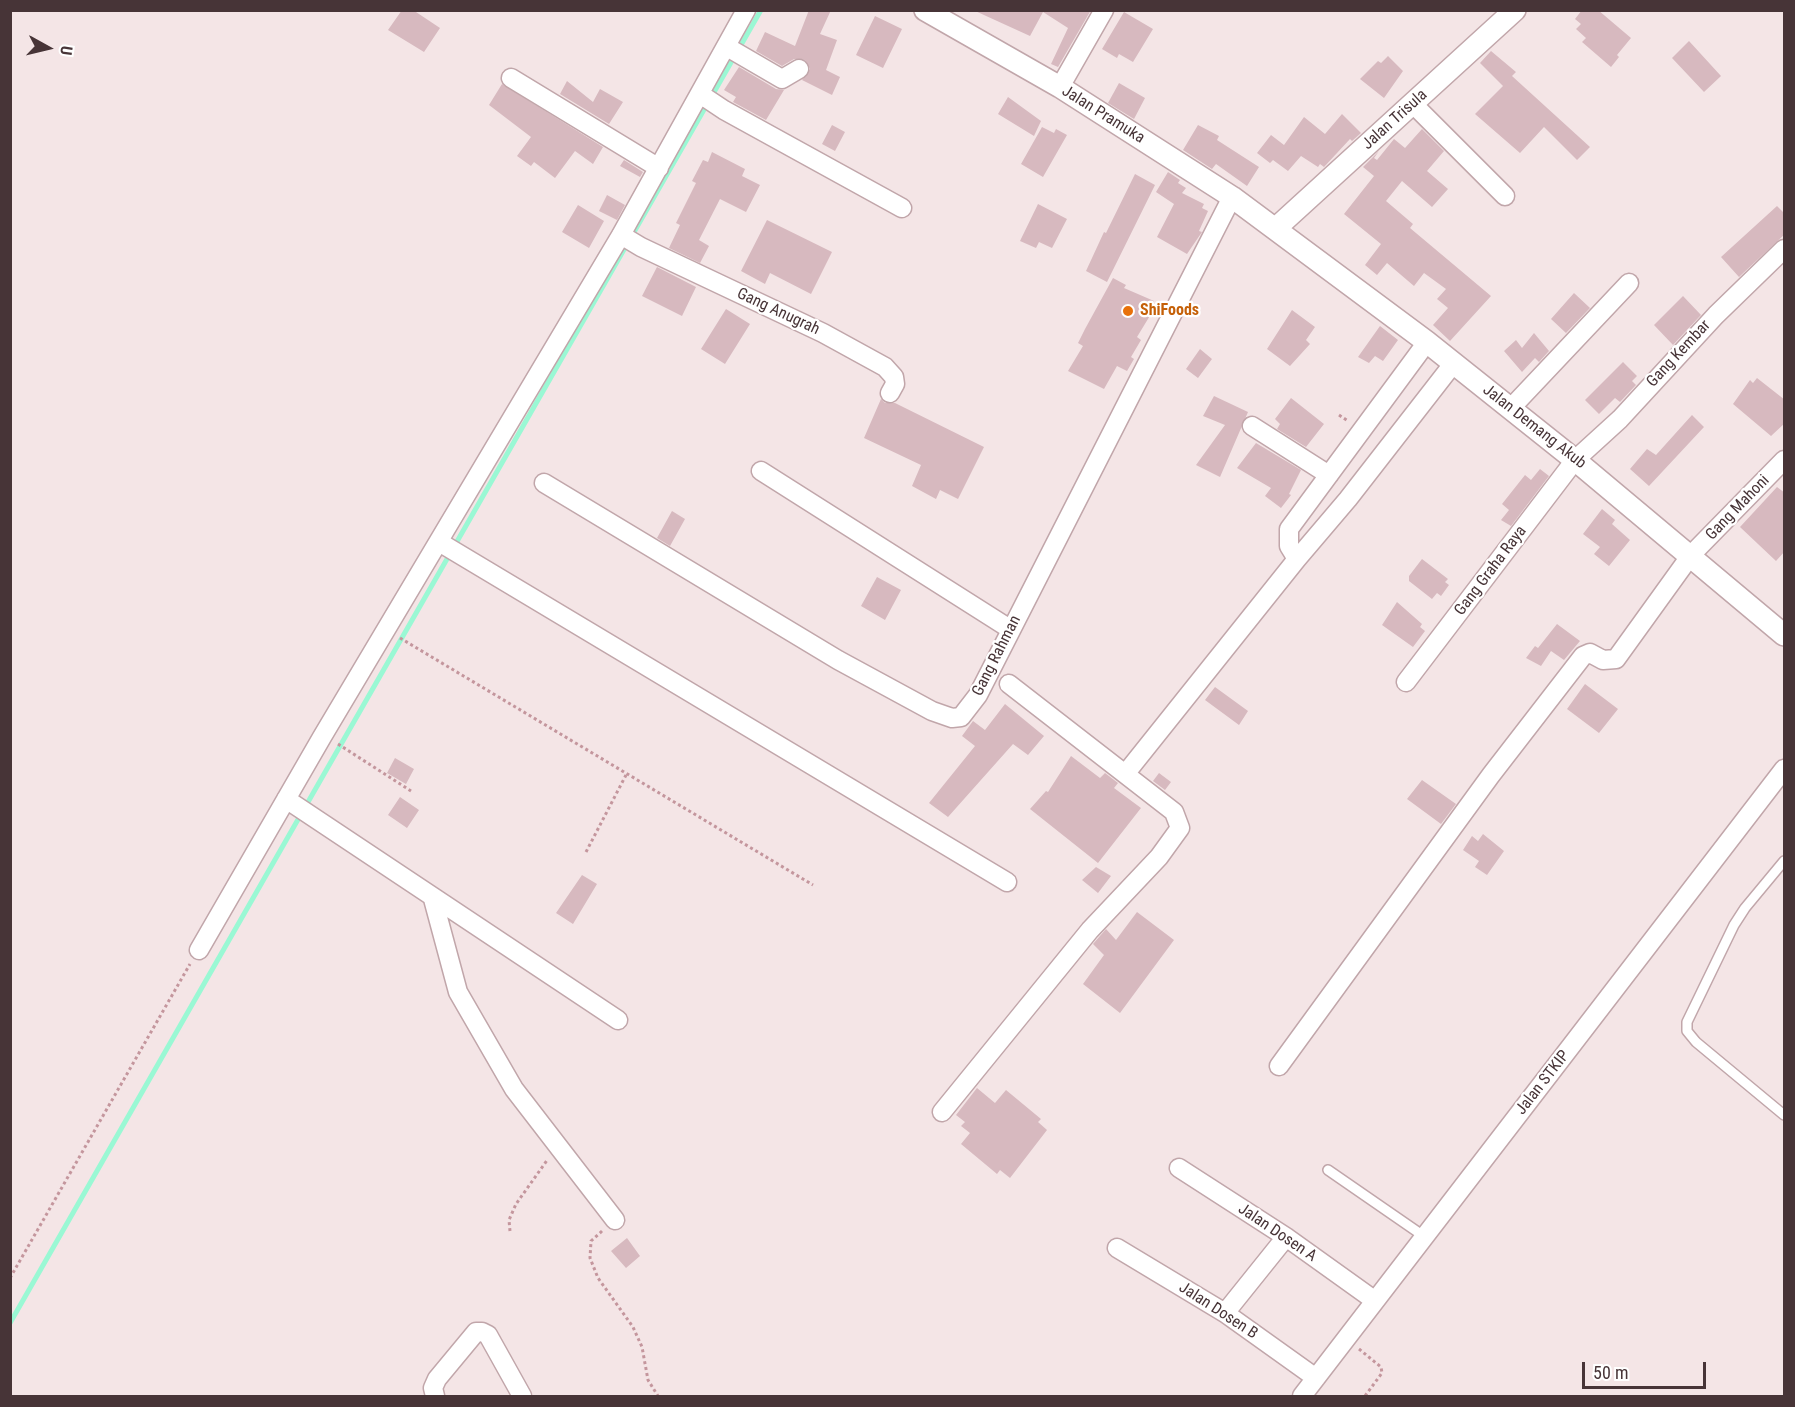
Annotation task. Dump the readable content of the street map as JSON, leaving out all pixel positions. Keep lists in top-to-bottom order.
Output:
{
  "streets": {
    "street": [
      "Jalan Pramuka",
      "Jalan Trisula",
      "Gang Anugrah",
      "Gang Kembar",
      "Jalan Demang Akub",
      "Gang Mahoni",
      "Gang Graha Raya",
      "Gang Rahman",
      "Jalan STKIP",
      "Jalan Dosen A",
      "Jalan Dosen B"
    ]
  },
  "crossings": [
    ["Jalan Pramuka", "Jalan Trisula"],
    ["Jalan Pramuka", "Jalan Demang Akub"],
    ["Jalan Pramuka", "Gang Rahman"],
    ["Jalan Trisula", "Jalan Demang Akub"],
    ["Gang Kembar", "Jalan Demang Akub"],
    ["Gang Kembar", "Gang Graha Raya"],
    ["Jalan Demang Akub", "Gang Mahoni"],
    ["Jalan Demang Akub", "Gang Graha Raya"],
    ["Jalan STKIP", "Jalan Dosen A"],
    ["Jalan STKIP", "Jalan Dosen B"]
  ],
  "places": ["ShiFoods"],
  "scale_bar": "50 m",
  "north": "right"
}
